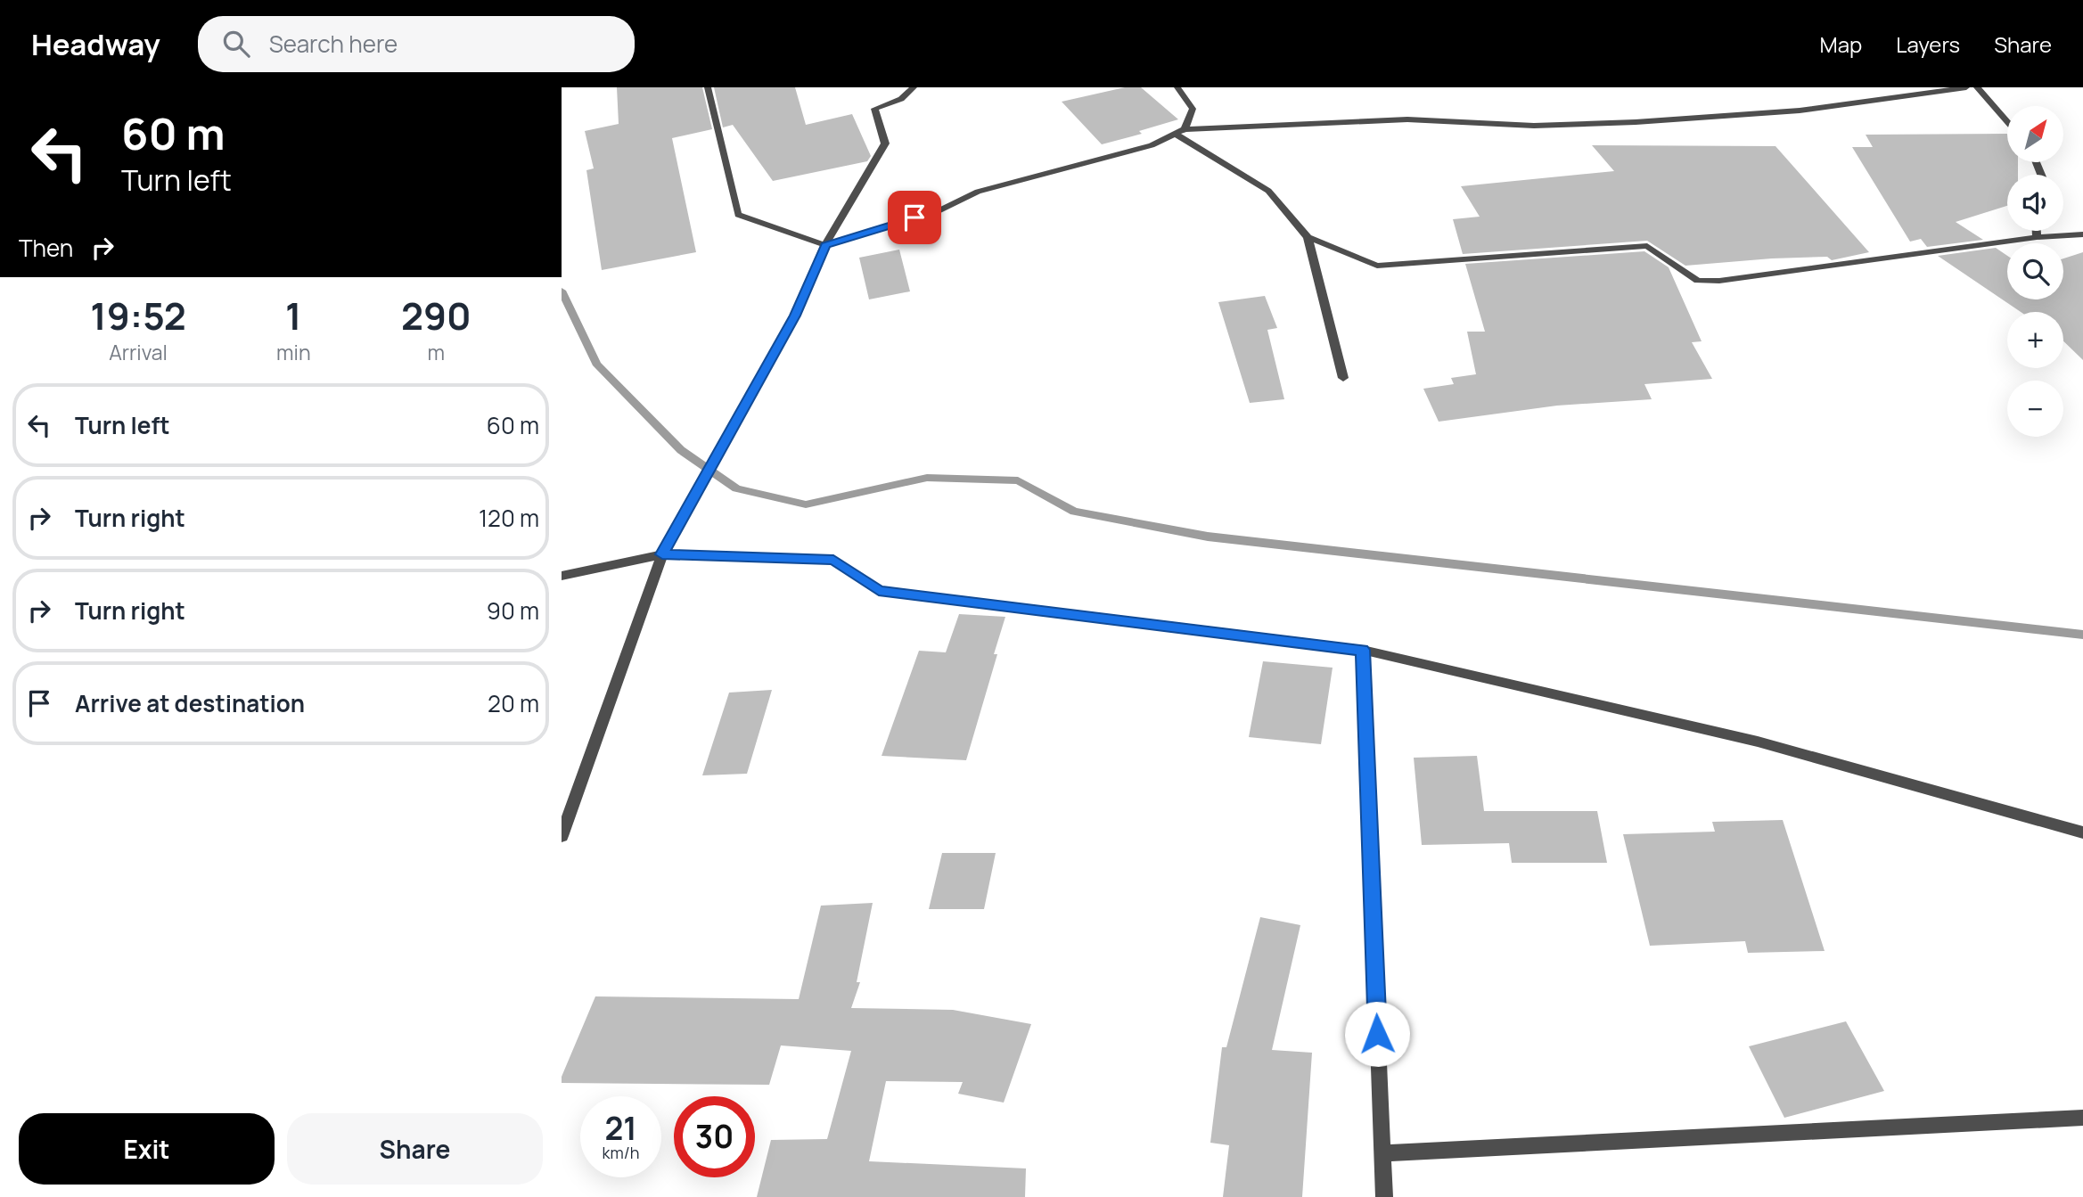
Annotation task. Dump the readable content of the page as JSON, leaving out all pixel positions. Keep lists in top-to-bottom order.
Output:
{
  "north": "top right",
  "page": {
    "header": "Headway",
    "search": "Search here",
    "nav": ["Map", "Layers", "Share"],
    "turn": ["60 m", "Turn left"],
    "map_buttons": ["+", "−"],
    "then": "Then",
    "eta": [
      "19:52",
      "Arrival",
      "1",
      "min",
      "290",
      "m"
    ],
    "list": [
      {
        "name": "Turn left",
        "value": "60 m"
      },
      {
        "name": "Turn right",
        "value": "120 m"
      },
      {
        "name": "Turn right",
        "value": "90 m"
      },
      {
        "name": "Arrive at destination",
        "value": "20 m"
      }
    ],
    "speed": "21 km/h",
    "limit": "30",
    "buttons": ["Exit", "Share"]
  }
}
